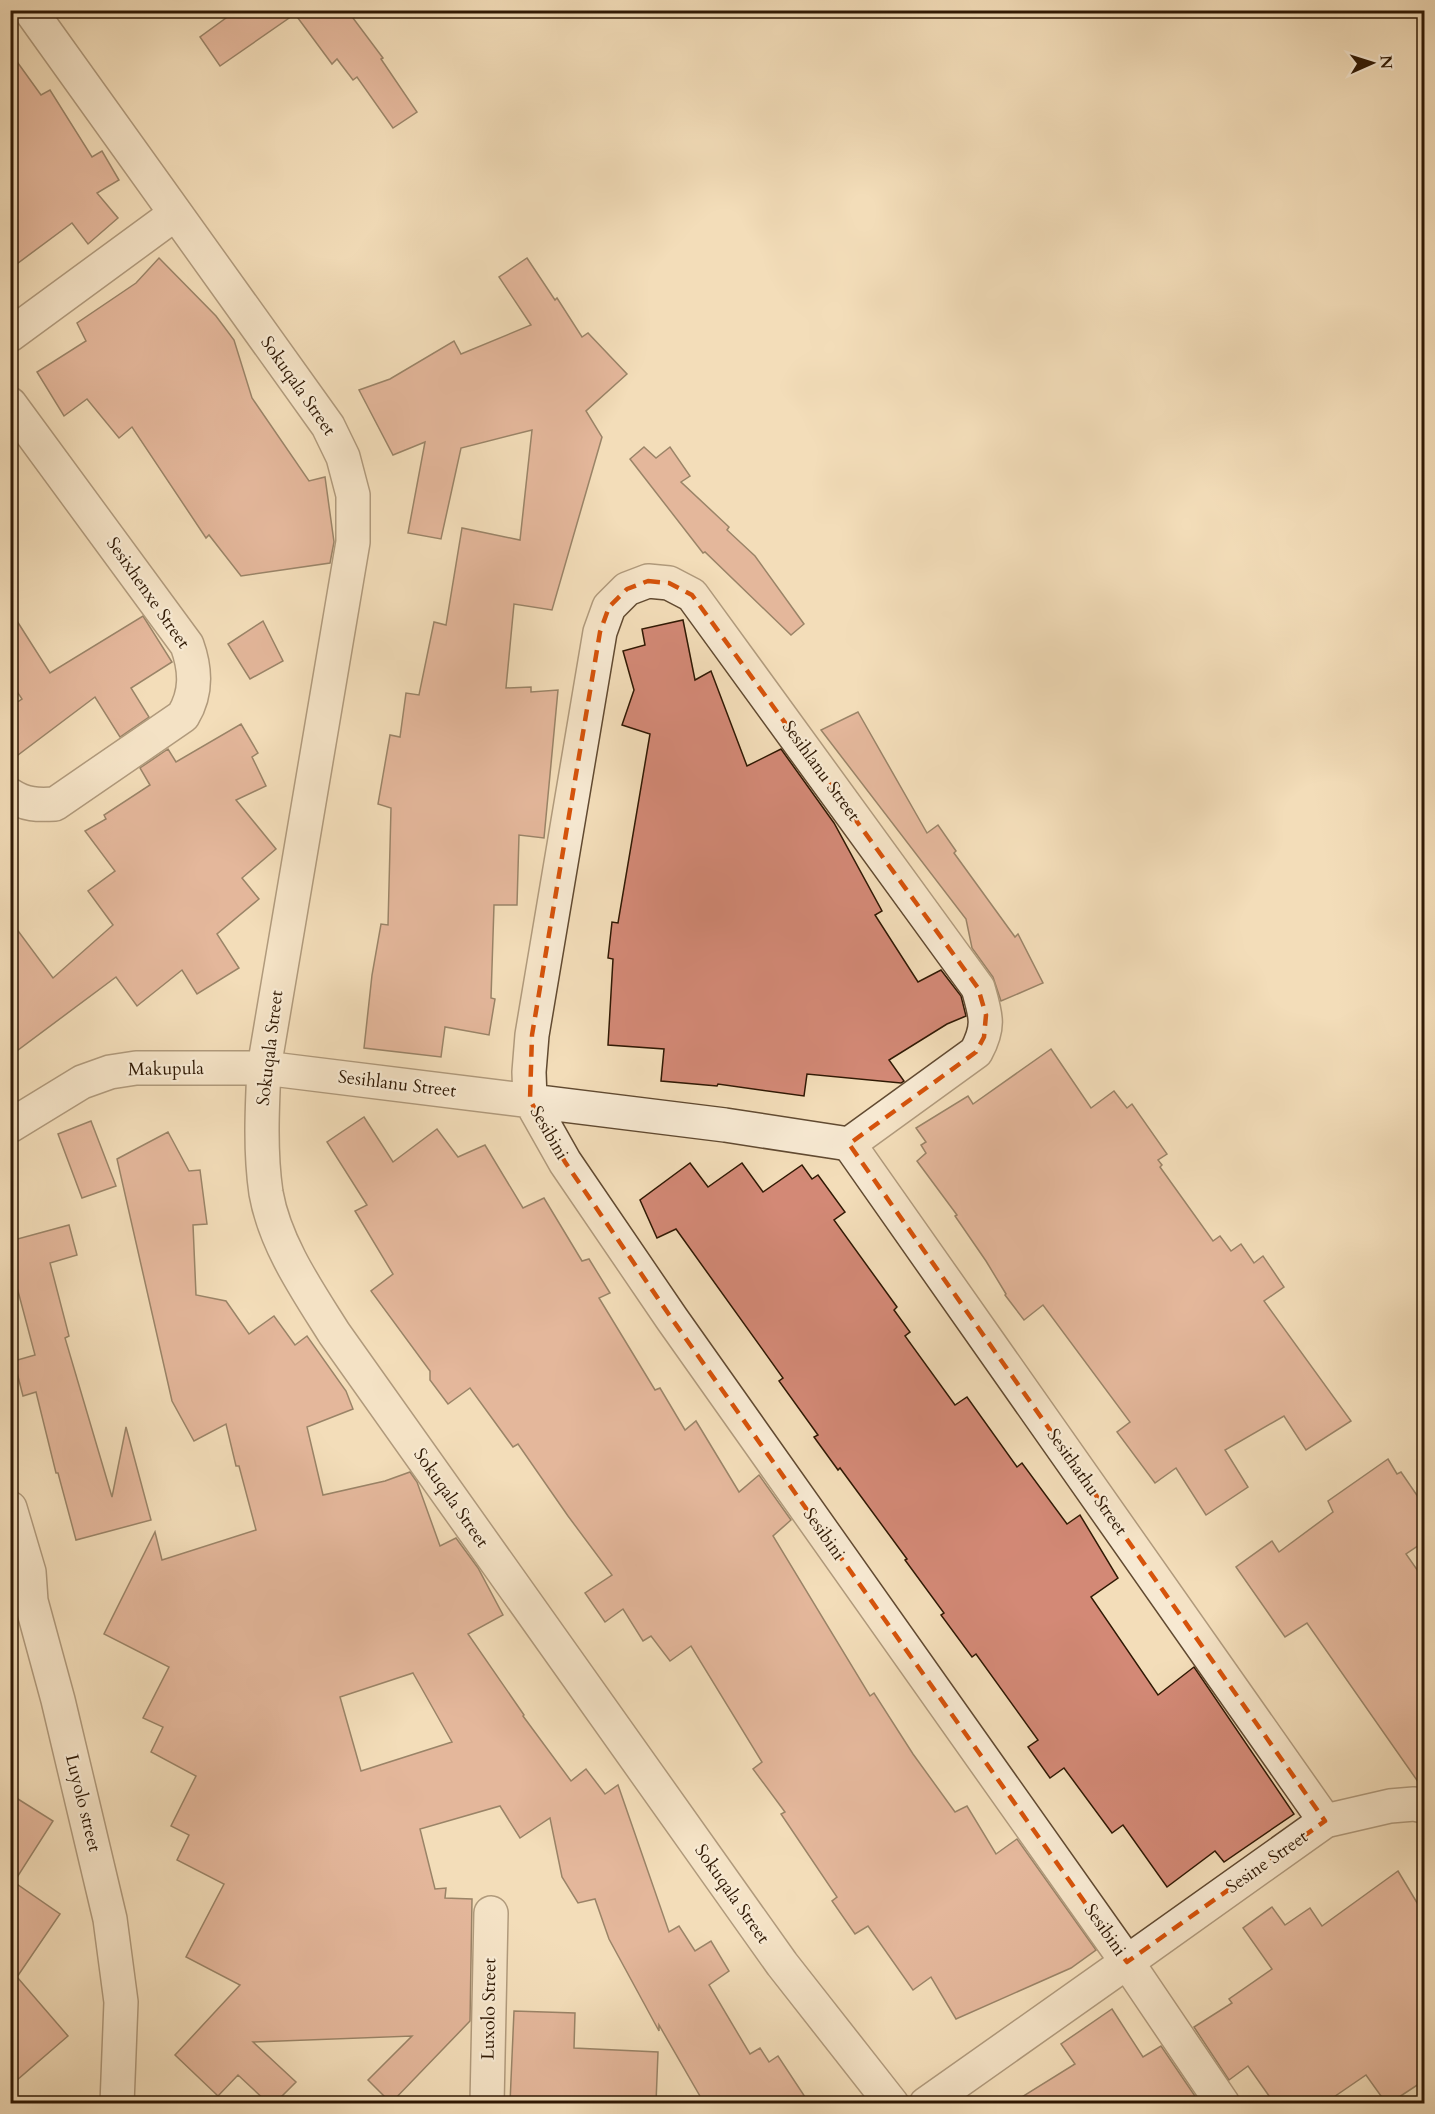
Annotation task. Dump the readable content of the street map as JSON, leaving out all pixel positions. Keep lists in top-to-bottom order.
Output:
{
  "streets": {
    "street": [
      "Sokuqala Street",
      "Sesixhenxe Street",
      "Sesihlanu Street",
      "Makupula",
      "Sesibini",
      "Sesithathu Street",
      "Luyolo street",
      "Sesine Street",
      "Luxolo Street"
    ]
  },
  "crossings": [
    ["Sokuqala Street", "Sesihlanu Street"],
    ["Sokuqala Street", "Makupula"],
    ["Sesihlanu Street", "Makupula"],
    ["Sesihlanu Street", "Sesibini"],
    ["Sesihlanu Street", "Sesithathu Street"],
    ["Sesibini", "Sesine Street"],
    ["Sesithathu Street", "Sesine Street"]
  ],
  "north": "right"
}
